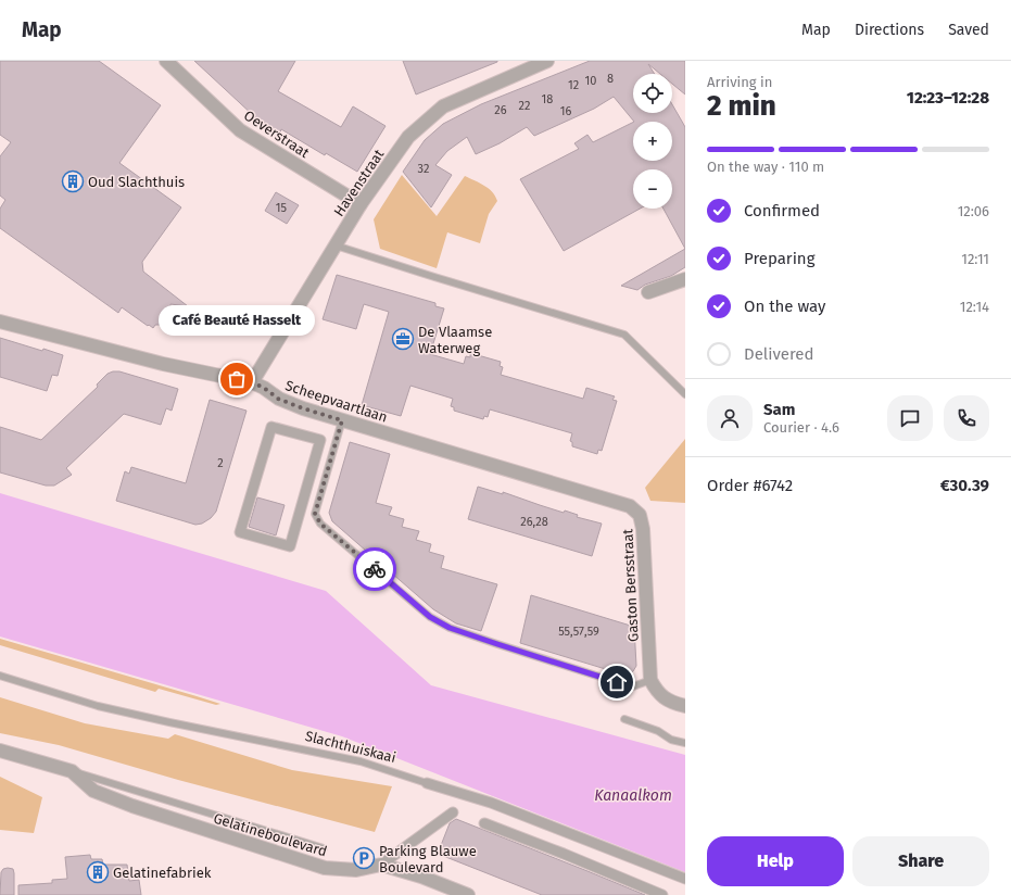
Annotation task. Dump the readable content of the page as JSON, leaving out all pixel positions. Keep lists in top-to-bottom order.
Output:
{
  "streets": {
    "street": [
      "Oeverstraat",
      "Havenstraat",
      "Scheepvaartlaan",
      "Gaston Bersstraat",
      "Slachthuiskaai",
      "Gelatineboulevard"
    ]
  },
  "crossings": [
    ["Oeverstraat", "Havenstraat"],
    ["Havenstraat", "Scheepvaartlaan"],
    ["Scheepvaartlaan", "Gaston Bersstraat"]
  ],
  "water": ["Kanaalkom"],
  "places": {
    "building": ["Oud Slachthuis", "Gelatinefabriek"],
    "office": ["De Vlaamse Waterweg"],
    "other": ["Café Beauté Hasselt"],
    "parking": ["Parking Blauwe Boulevard"]
  },
  "house_numbers": [
    "8",
    "10",
    "12",
    "18",
    "22",
    "26",
    "16",
    "32",
    "15",
    "2",
    "26,28",
    "55,57,59"
  ],
  "page": {
    "header": "Map",
    "nav": ["Map", "Directions", "Saved"],
    "heading": ["2 min", "Arriving in", "12:23–12:28"],
    "panel": [
      "Sam",
      "Courier · 4.6",
      "Order #6742",
      "€30.39"
    ],
    "map_buttons": ["+", "−"],
    "bar": "On the way · 110 m",
    "list": [
      ["Confirmed", "12:06"],
      ["Preparing", "12:11"],
      ["On the way", "12:14"],
      "Delivered"
    ],
    "bubble": "Café Beauté Hasselt",
    "buttons": ["Help", "Share"]
  }
}
